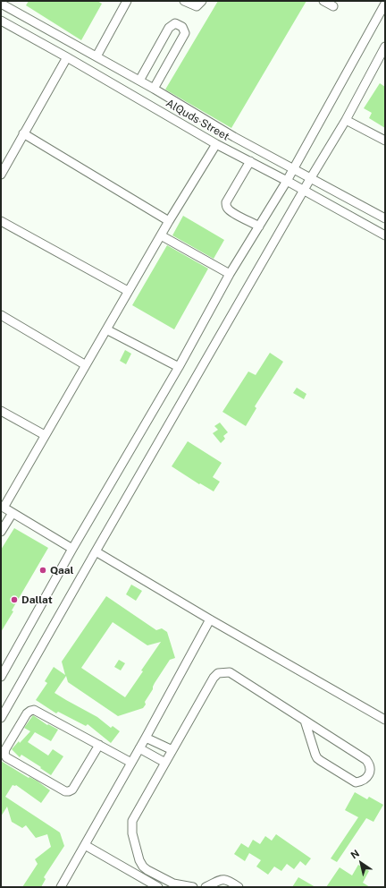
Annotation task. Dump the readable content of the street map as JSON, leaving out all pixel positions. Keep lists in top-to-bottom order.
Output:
{
  "streets": {
    "street": ["AlQuds Street"]
  },
  "places": ["Qaal", "Dallat"],
  "north": "top left"
}
